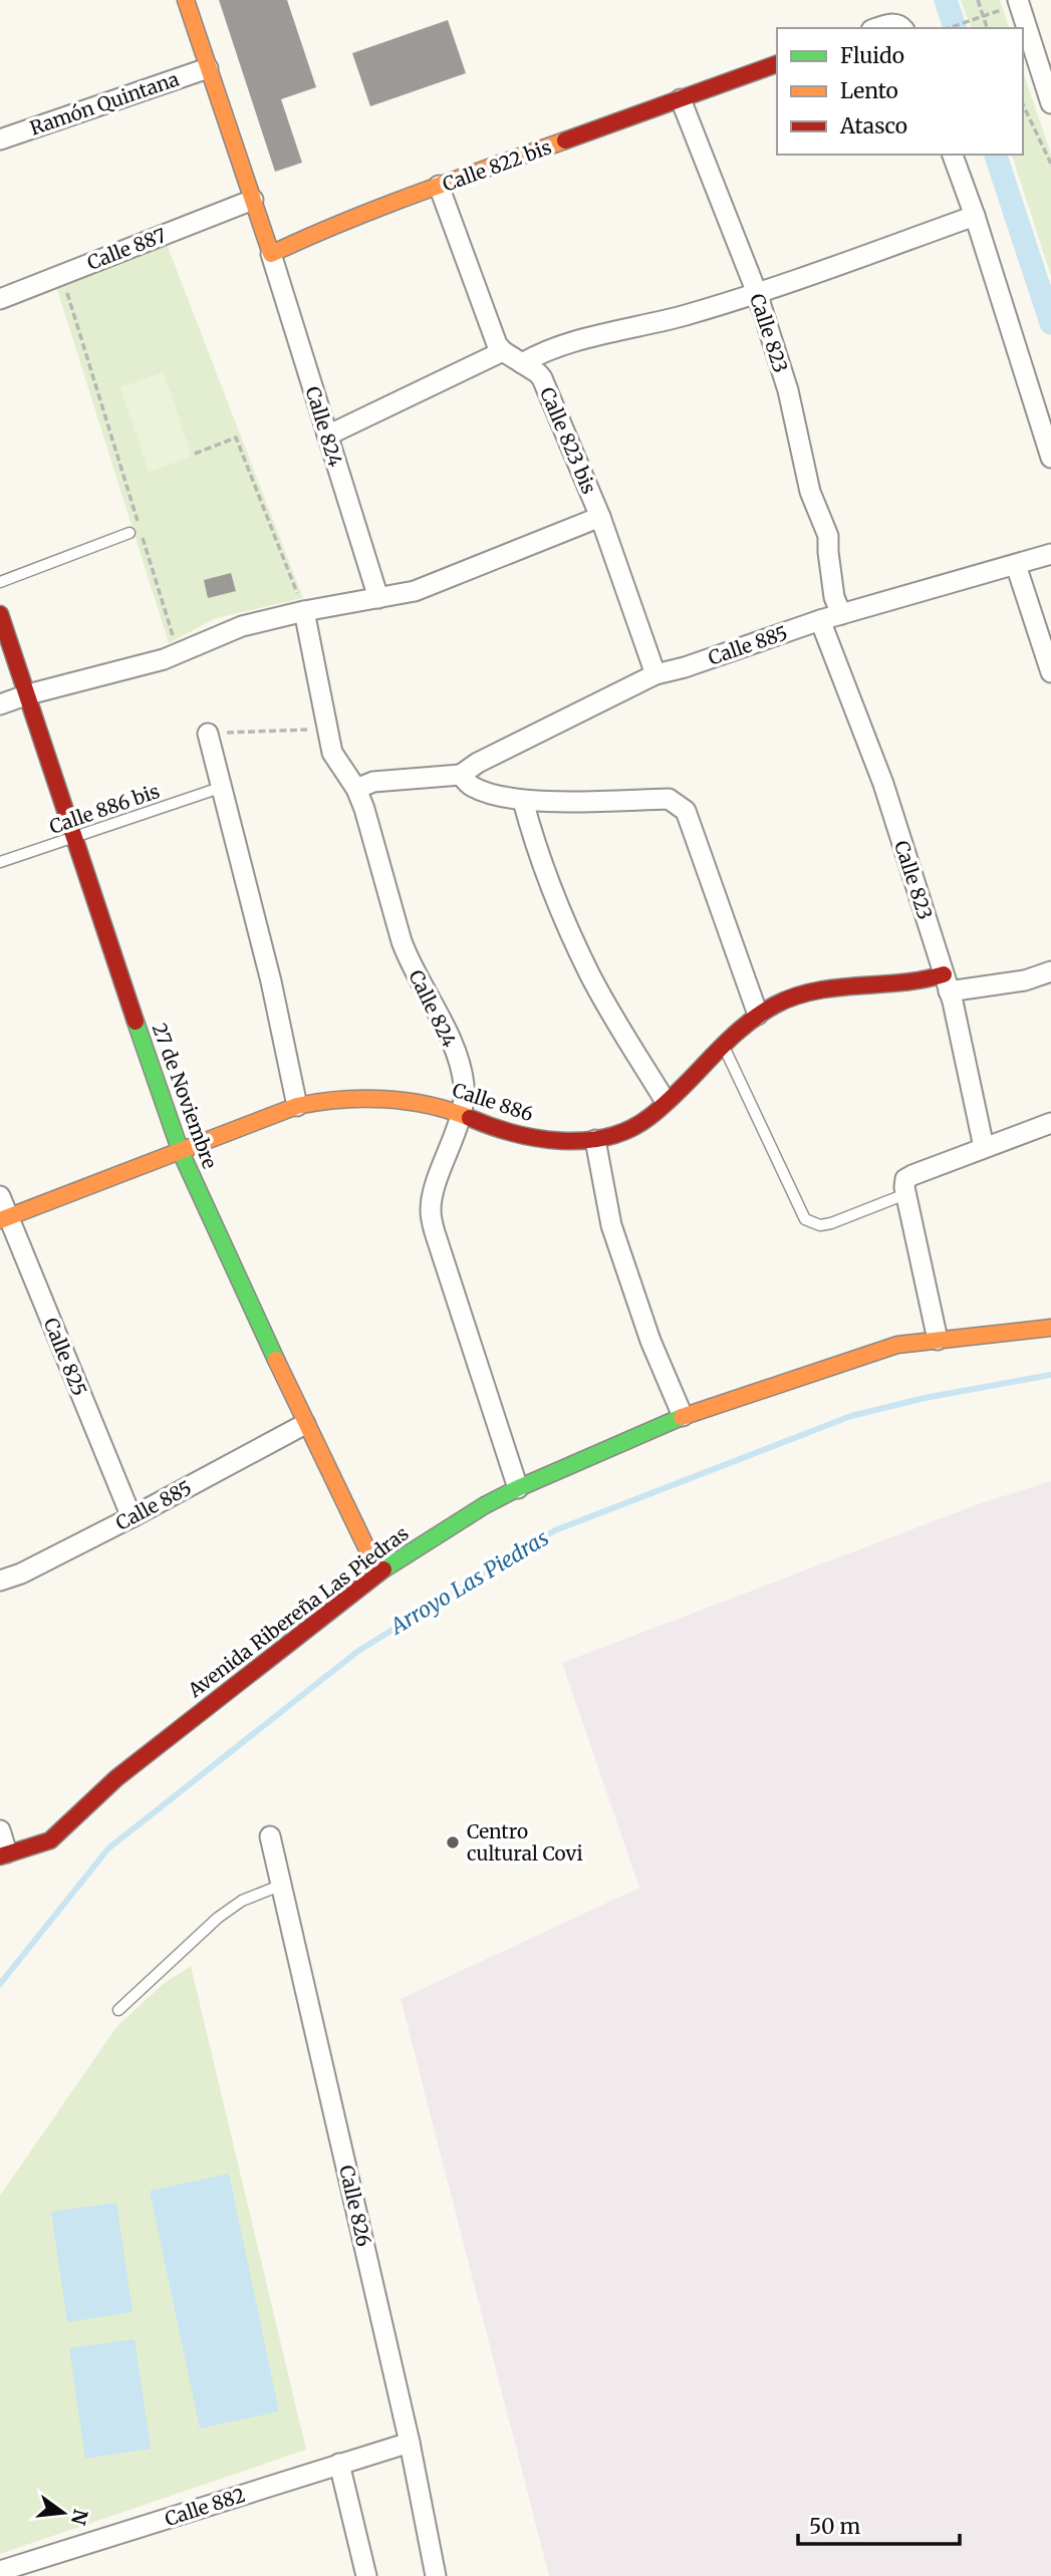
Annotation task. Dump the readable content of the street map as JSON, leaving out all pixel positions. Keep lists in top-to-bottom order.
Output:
{
  "streets": {
    "street": [
      "Ramón Quintana",
      "Calle 822 bis",
      "Calle 887",
      "Calle 823",
      "Calle 824",
      "Calle 823 bis",
      "Calle 885",
      "27 de Noviembre",
      "Calle 886",
      "Calle 825",
      "Avenida Ribereña Las Piedras",
      "Calle 826",
      "Calle 882"
    ],
    "lane": ["Calle 886 bis"]
  },
  "crossings": [
    ["Calle 822 bis", "Calle 823"],
    ["Calle 822 bis", "Calle 824"],
    ["Calle 823", "Calle 885"],
    ["Calle 823", "Calle 886"],
    ["Calle 824", "Calle 886"],
    ["Calle 824", "Avenida Ribereña Las Piedras"],
    ["Calle 823 bis", "Calle 885"],
    ["Calle 885", "27 de Noviembre"],
    ["Calle 885", "Calle 825"],
    ["Calle 886 bis", "27 de Noviembre"],
    ["27 de Noviembre", "Calle 886"],
    ["27 de Noviembre", "Avenida Ribereña Las Piedras"],
    ["Calle 886", "Calle 825"],
    ["Calle 826", "Calle 882"]
  ],
  "water": ["Arroyo Las Piedras"],
  "places": ["Centro cultural Covi"],
  "legend": ["Fluido", "Lento", "Atasco"],
  "scale_bar": "50 m",
  "north": "right"
}
